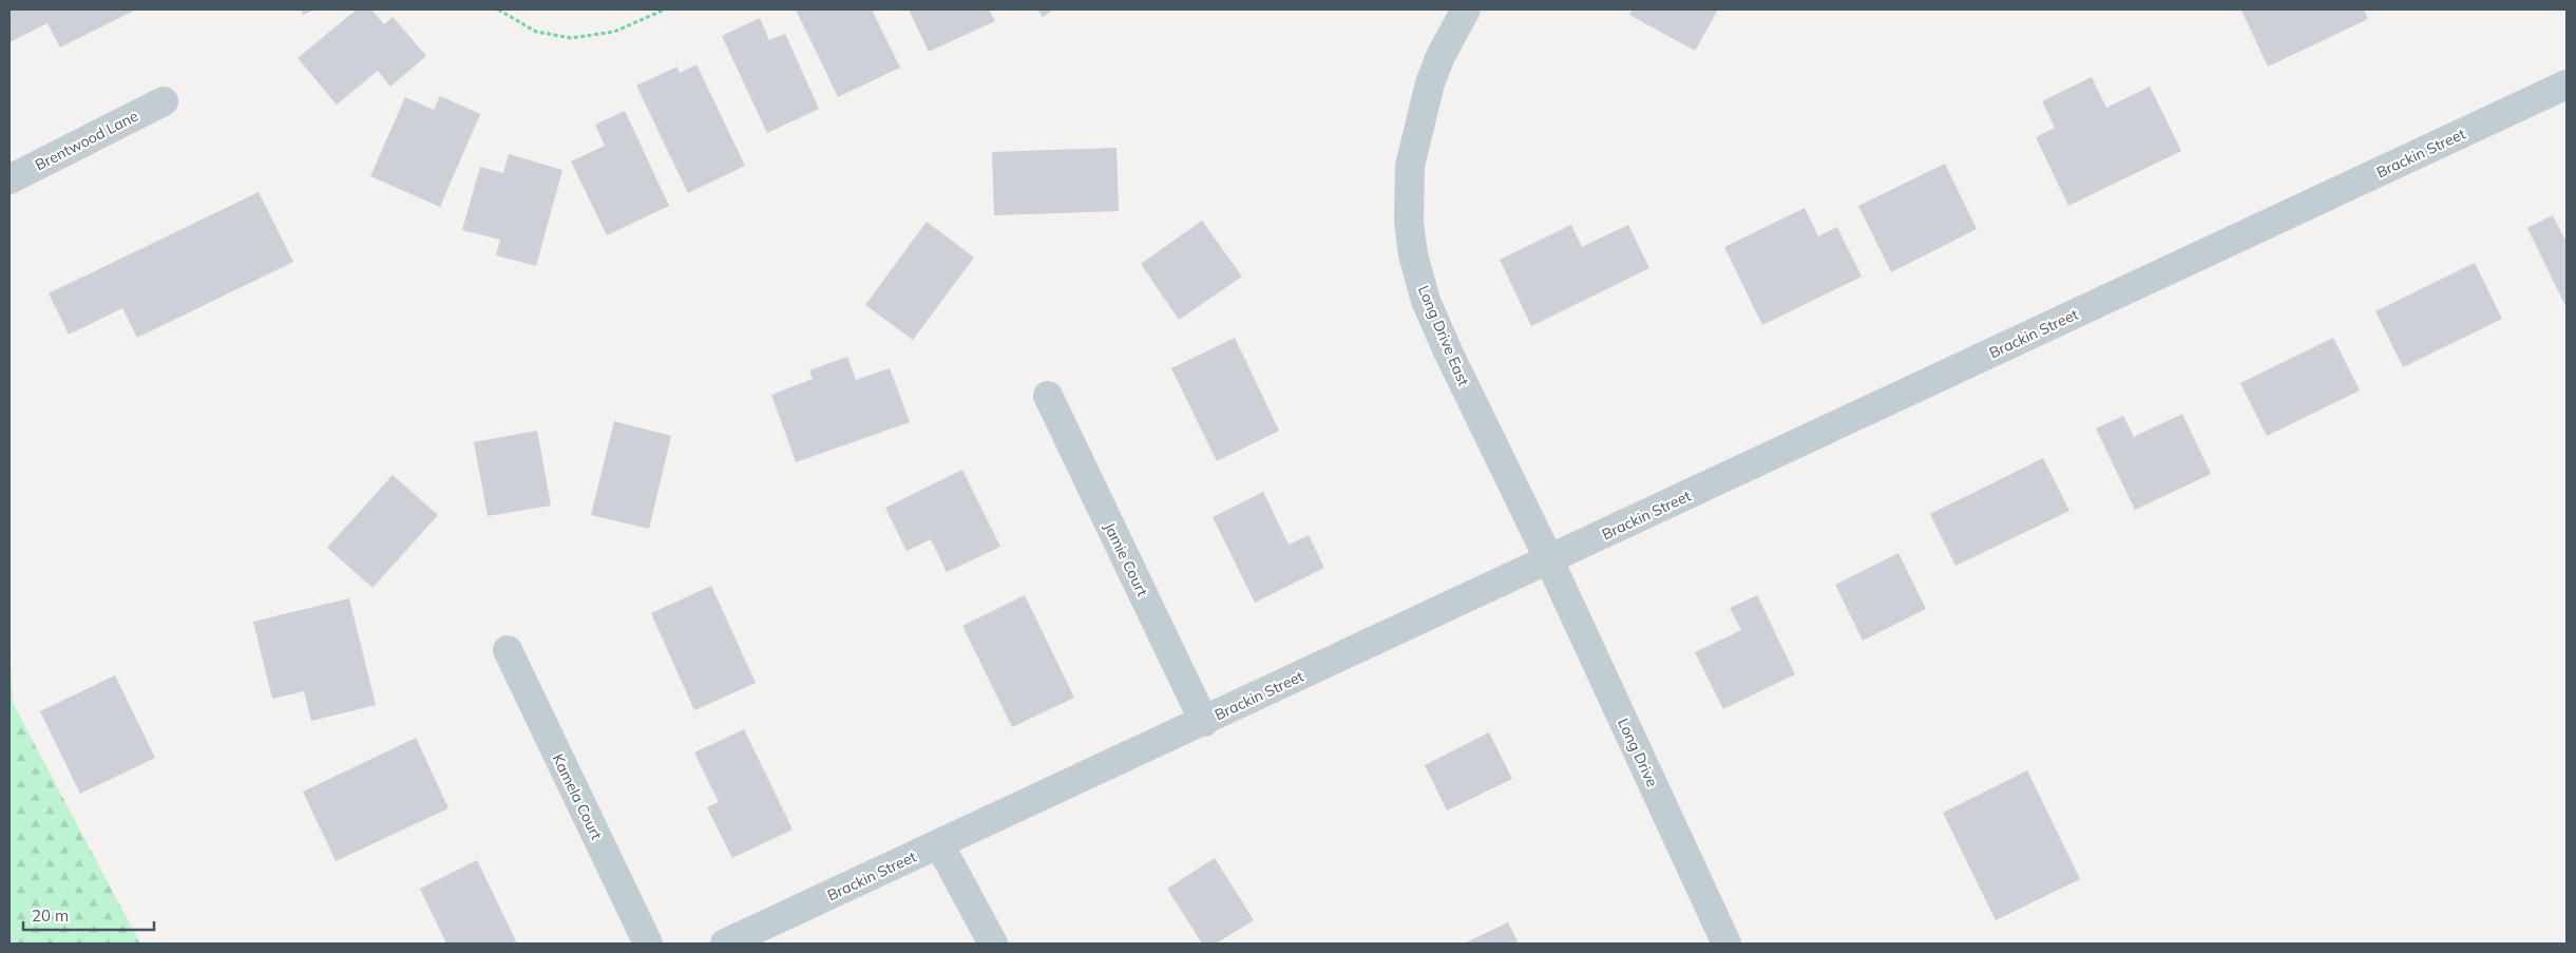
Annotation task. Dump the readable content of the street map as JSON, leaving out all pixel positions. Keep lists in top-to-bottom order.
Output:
{
  "streets": {
    "street": [
      "Brentwood Lane",
      "Brackin Street",
      "Long Drive East",
      "Jamie Court",
      "Long Drive",
      "Kamela Court"
    ]
  },
  "crossings": [
    ["Brackin Street", "Long Drive East"],
    ["Brackin Street", "Jamie Court"],
    ["Brackin Street", "Long Drive"],
    ["Long Drive East", "Long Drive"]
  ],
  "scale_bar": "20 m"
}
